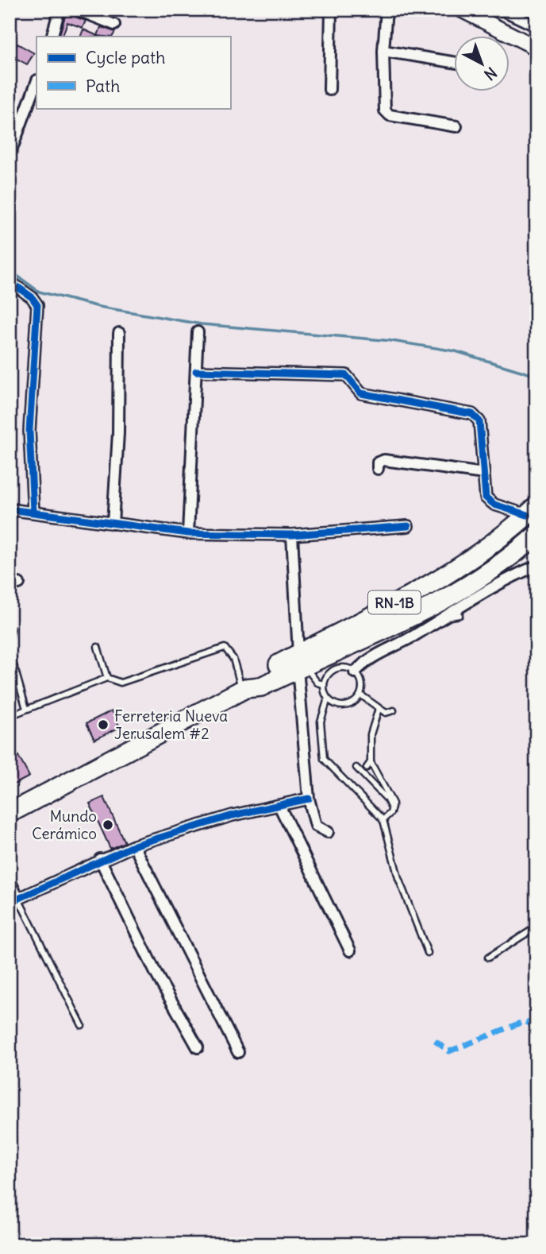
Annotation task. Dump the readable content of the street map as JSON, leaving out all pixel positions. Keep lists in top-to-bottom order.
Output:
{
  "streets": {
    "highway": ["RN-1B"]
  },
  "places": ["Ferreteria Nueva Jerusalem #2", "Mundo Cerámico"],
  "legend": ["Cycle path", "Path"],
  "north": "bottom right"
}
